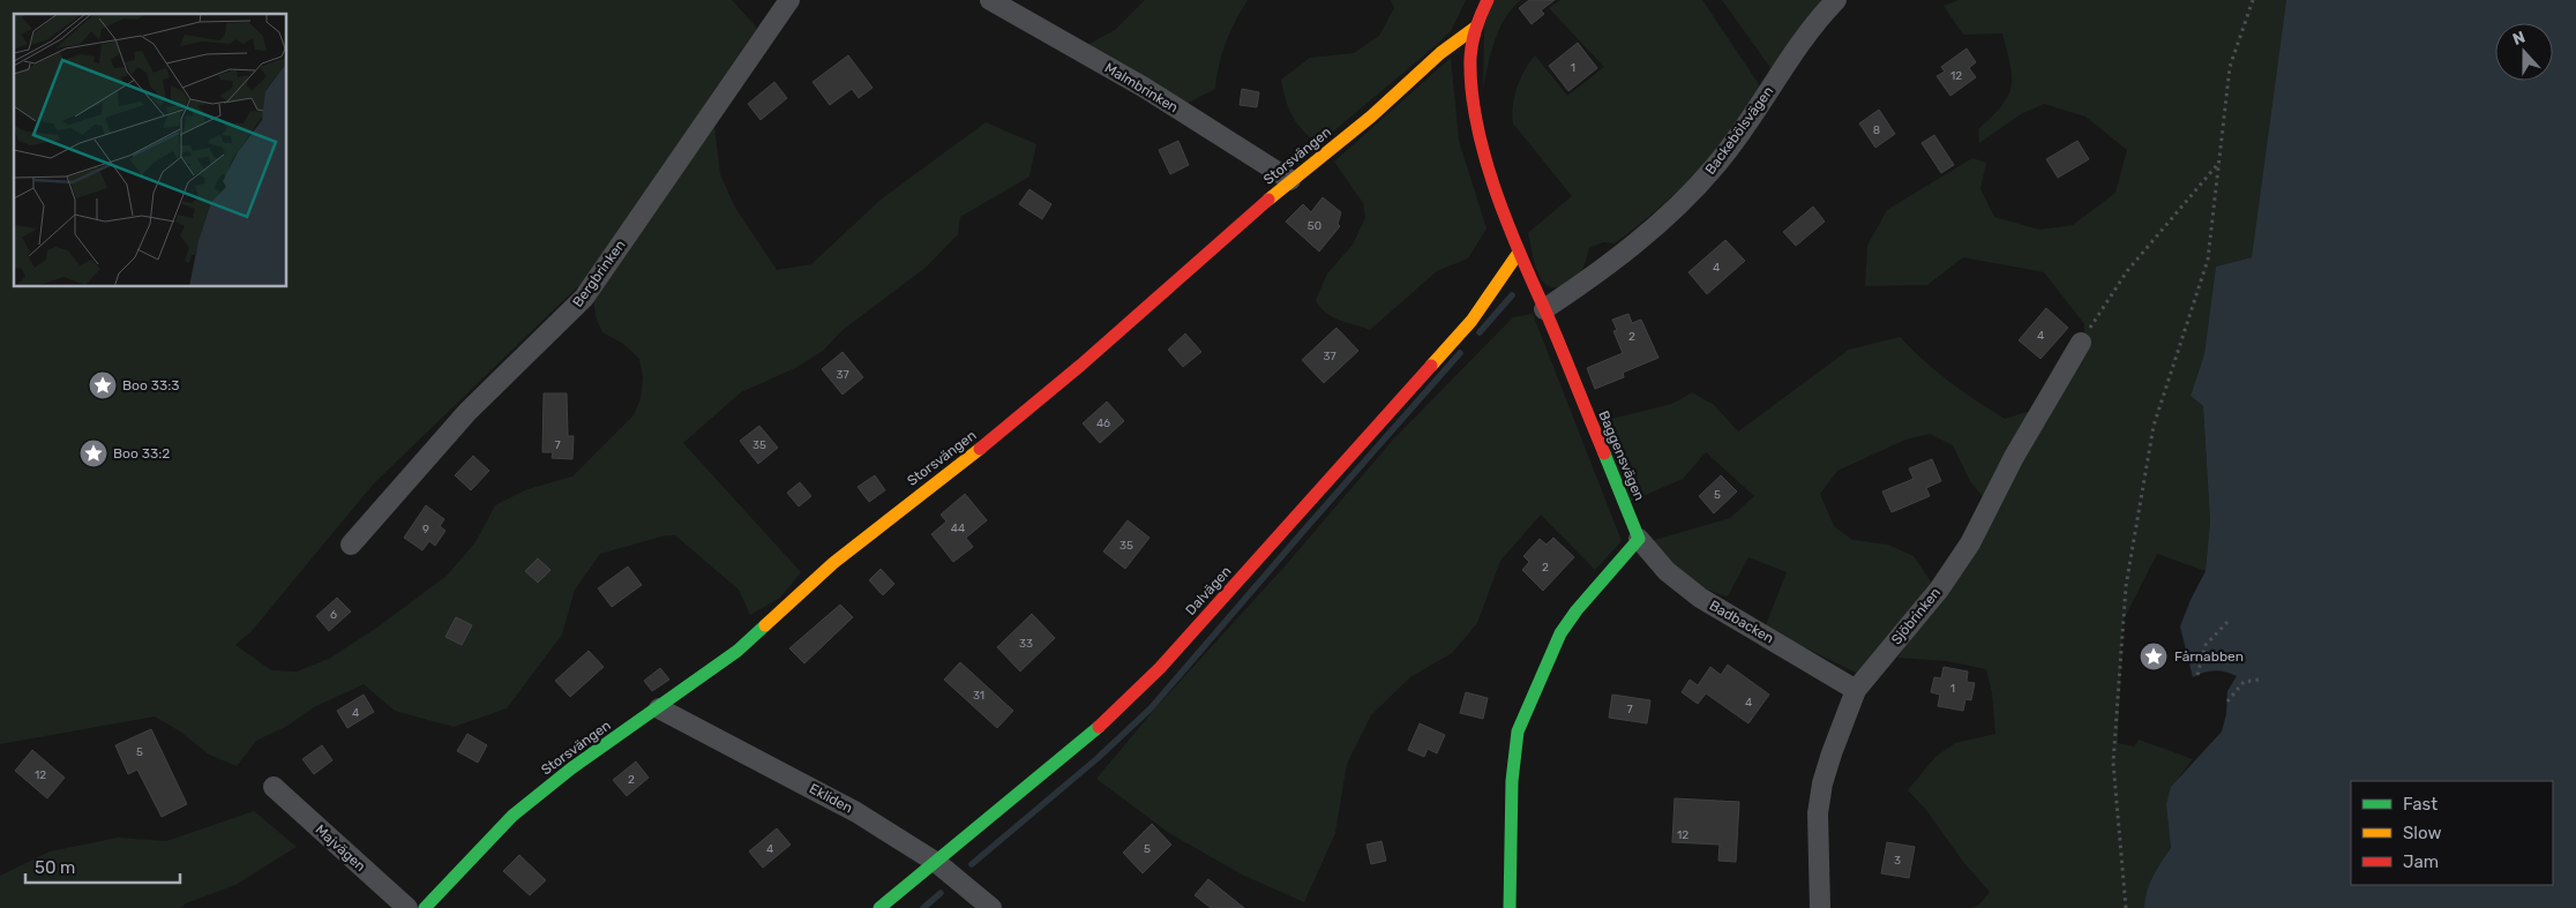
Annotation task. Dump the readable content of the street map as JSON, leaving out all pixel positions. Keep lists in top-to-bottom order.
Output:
{
  "streets": {
    "street": [
      "Malmbrinken",
      "Backebölsvägen",
      "Storsvängen",
      "Bergbrinken",
      "Baggensvägen",
      "Dalvägen",
      "Sjöbrinken",
      "Badbacken",
      "Ekliden",
      "Majvägen"
    ]
  },
  "crossings": [
    ["Malmbrinken", "Storsvängen"],
    ["Backebölsvägen", "Baggensvägen"],
    ["Storsvängen", "Baggensvägen"],
    ["Storsvängen", "Ekliden"],
    ["Baggensvägen", "Dalvägen"],
    ["Baggensvägen", "Badbacken"],
    ["Dalvägen", "Ekliden"],
    ["Sjöbrinken", "Badbacken"]
  ],
  "places": {
    "place": ["Boo 33:3", "Boo 33:2", "Fårnabben"]
  },
  "house_numbers": [
    "1",
    "12",
    "8",
    "50",
    "4",
    "4",
    "2",
    "37",
    "37",
    "46",
    "7",
    "35",
    "5",
    "44",
    "9",
    "35",
    "2",
    "6",
    "33",
    "1",
    "31",
    "4",
    "7",
    "4",
    "5",
    "12",
    "2",
    "12",
    "4",
    "5",
    "3"
  ],
  "legend": ["Fast", "Slow", "Jam"],
  "scale_bar": "50 m",
  "north": "top"
}
